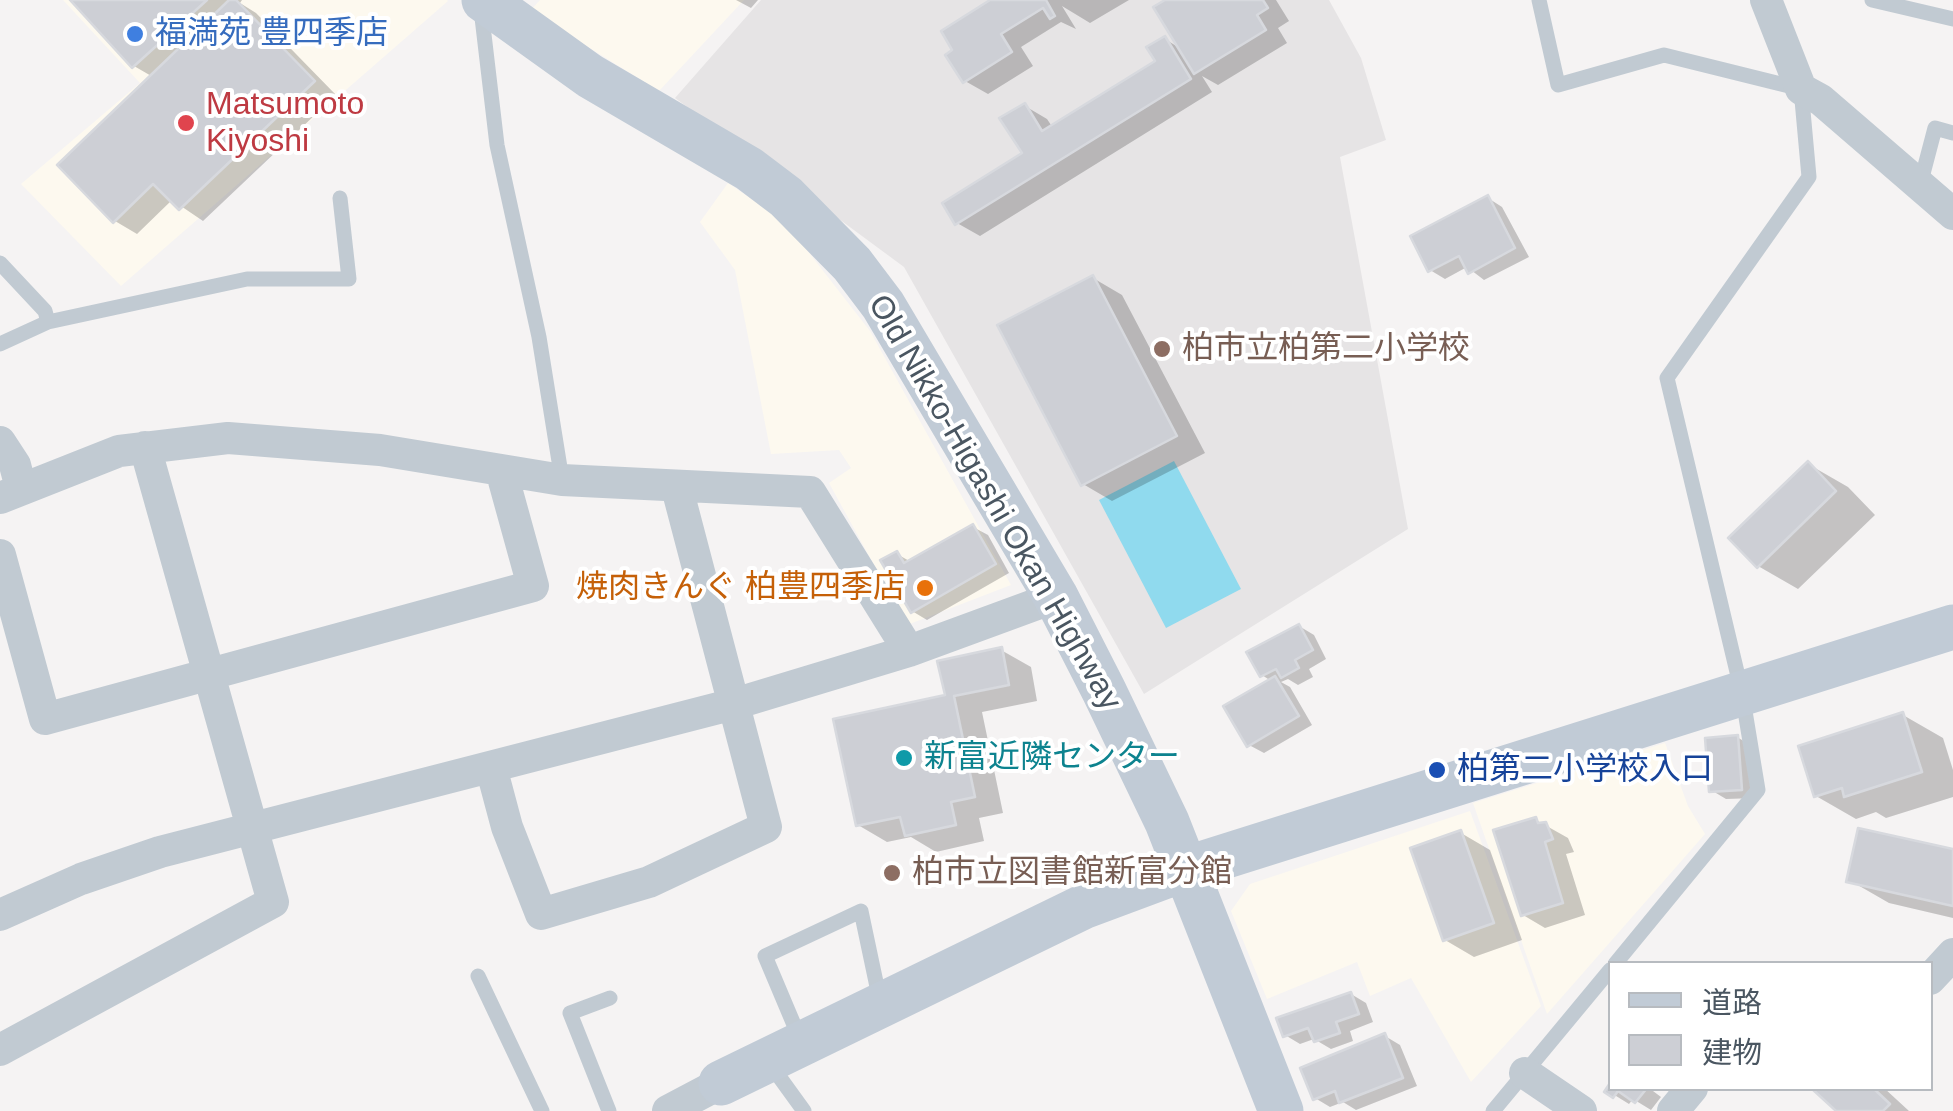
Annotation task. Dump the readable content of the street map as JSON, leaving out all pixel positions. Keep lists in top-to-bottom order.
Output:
{
  "streets": {
    "street": ["Old Nikko-Higashi Okan Highway"]
  },
  "places": [
    "福満苑 豊四季店",
    "Matsumoto Kiyoshi",
    "柏市立柏第二小学校",
    "焼肉きんぐ 柏豊四季店",
    "新富近隣センター",
    "柏第二小学校入口",
    "柏市立図書館新富分館"
  ],
  "legend": ["道路", "建物"]
}
